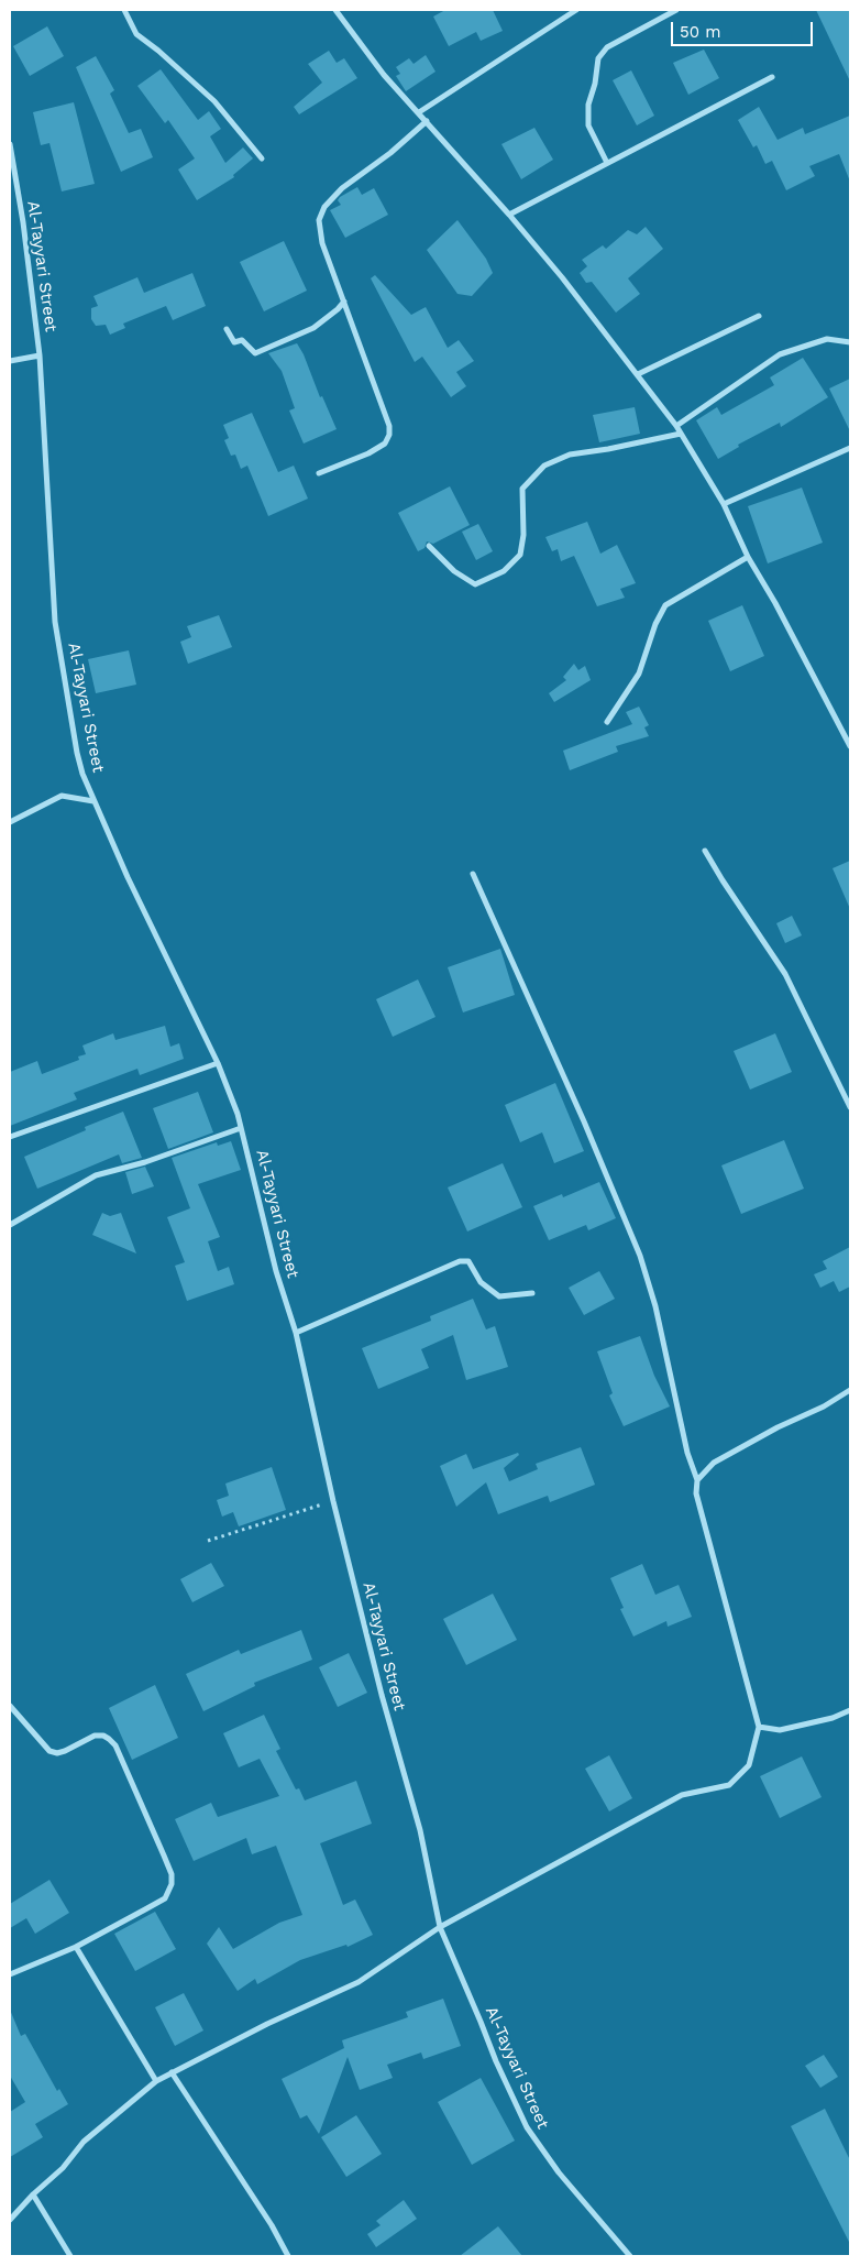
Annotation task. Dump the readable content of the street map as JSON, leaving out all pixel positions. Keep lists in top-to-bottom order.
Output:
{
  "streets": {
    "street": ["Al-Tayyari Street"]
  },
  "scale_bar": "50 m"
}
